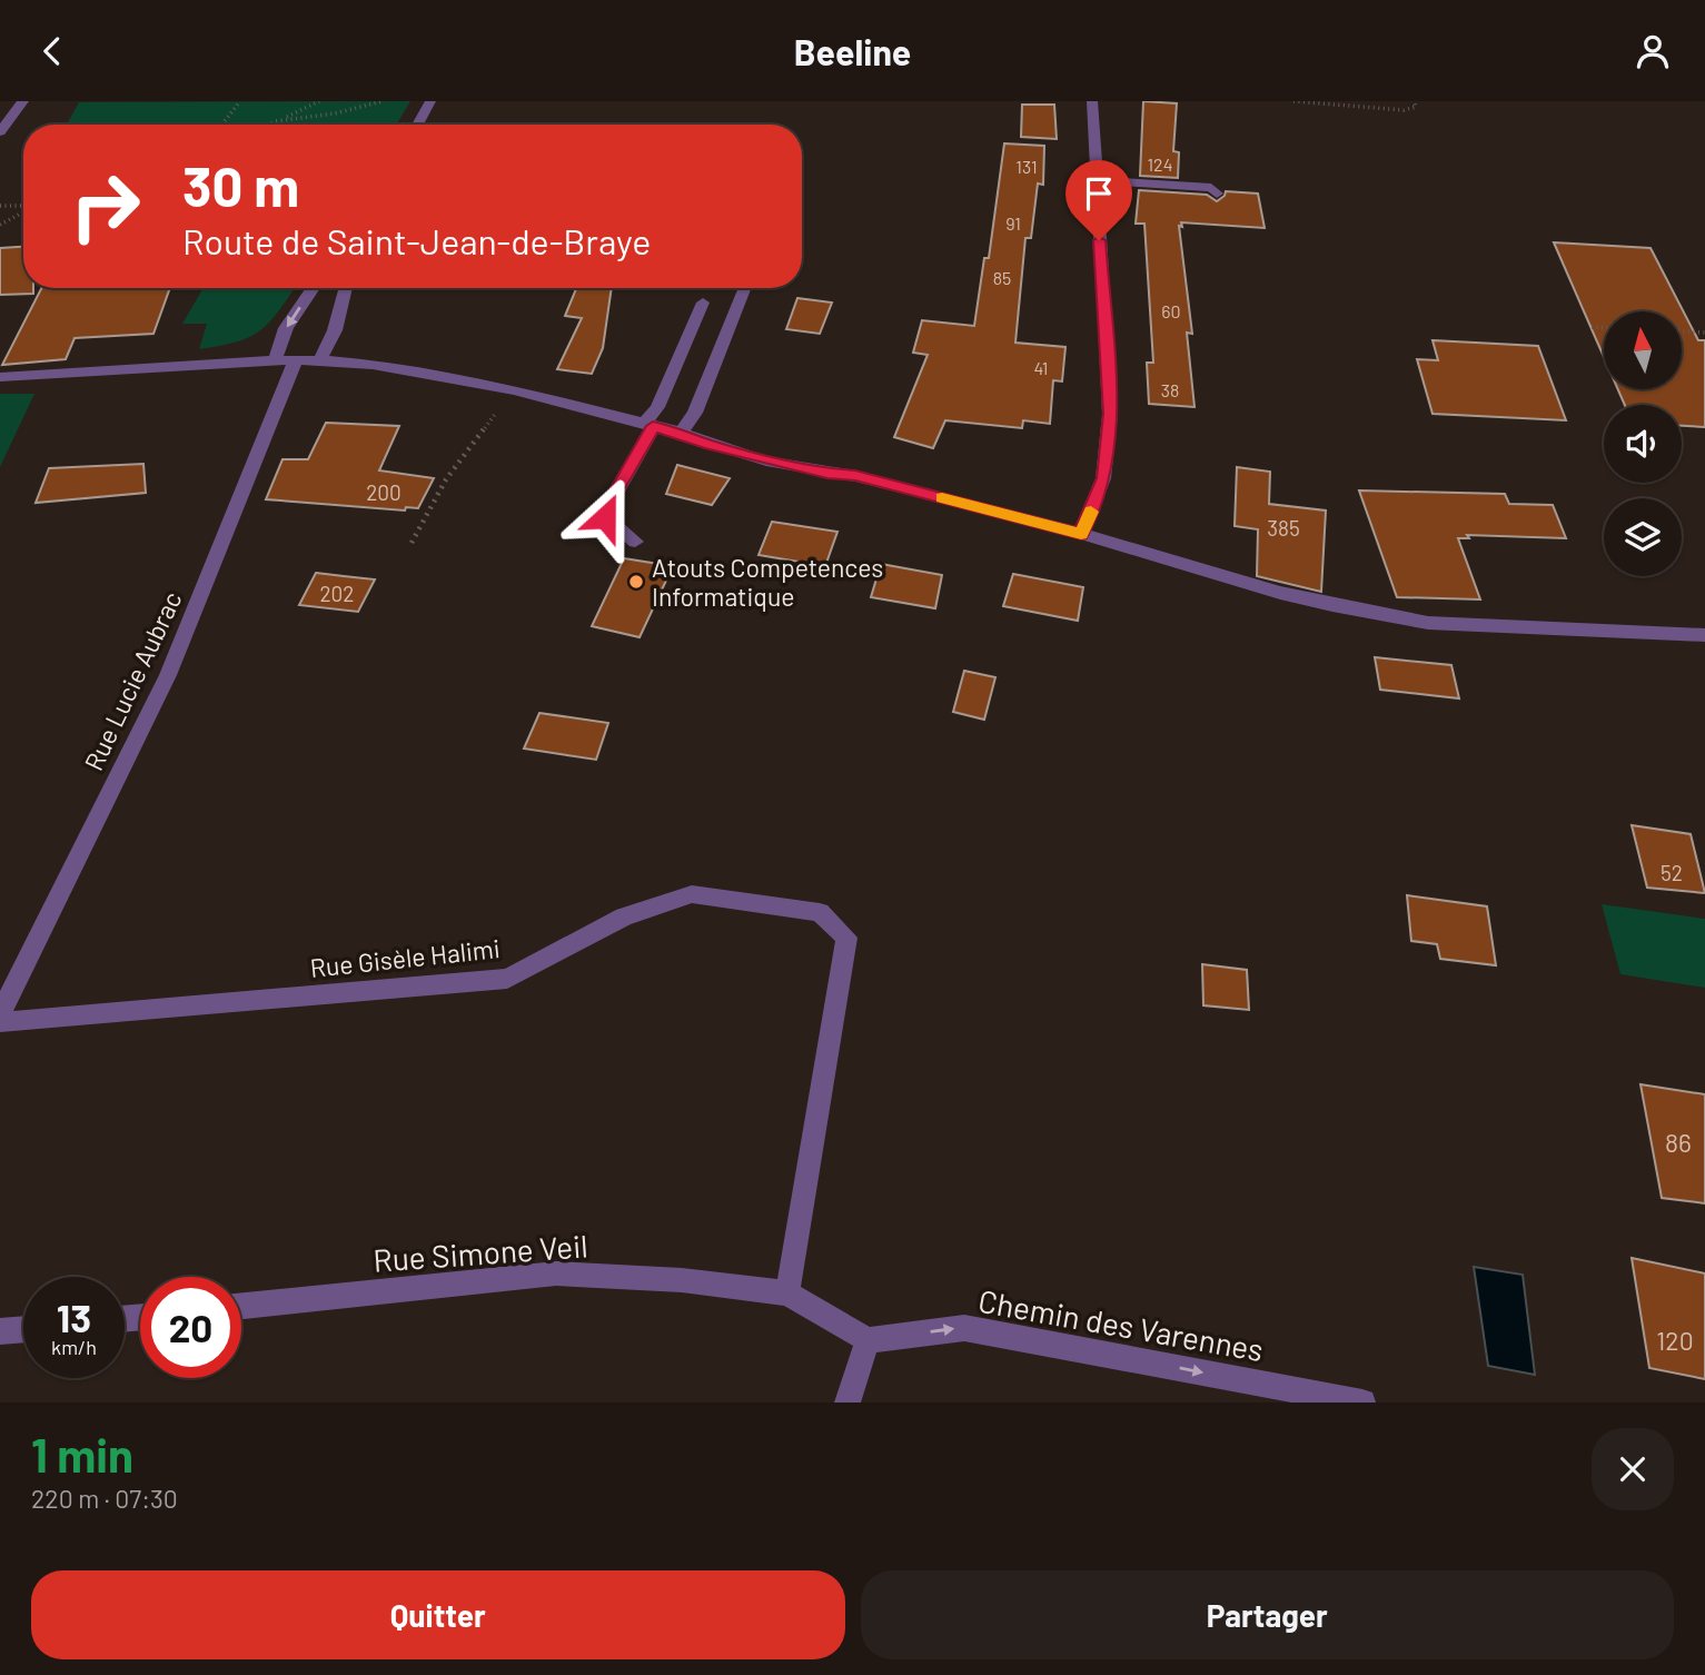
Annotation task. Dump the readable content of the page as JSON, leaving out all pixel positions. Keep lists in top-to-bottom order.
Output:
{
  "streets": {
    "street": [
      "Rue Lucie Aubrac",
      "Rue Gisèle Halimi",
      "Rue Simone Veil",
      "Chemin des Varennes"
    ]
  },
  "crossings": [
    ["Rue Gisèle Halimi", "Rue Simone Veil"]
  ],
  "one_way": ["Chemin des Varennes"],
  "places": ["Atouts Competences Informatique"],
  "house_numbers": [
    "124",
    "131",
    "91",
    "85",
    "60",
    "41",
    "38",
    "200",
    "385",
    "202",
    "52",
    "86",
    "120"
  ],
  "north": "top",
  "page": {
    "header": "Beeline",
    "turn": ["30 m", "Route de Saint-Jean-de-Braye"],
    "speed": "13 km/h",
    "limit": "20",
    "heading": ["1 min", "220 m · 07:30"],
    "buttons": ["Quitter", "Partager"]
  }
}
